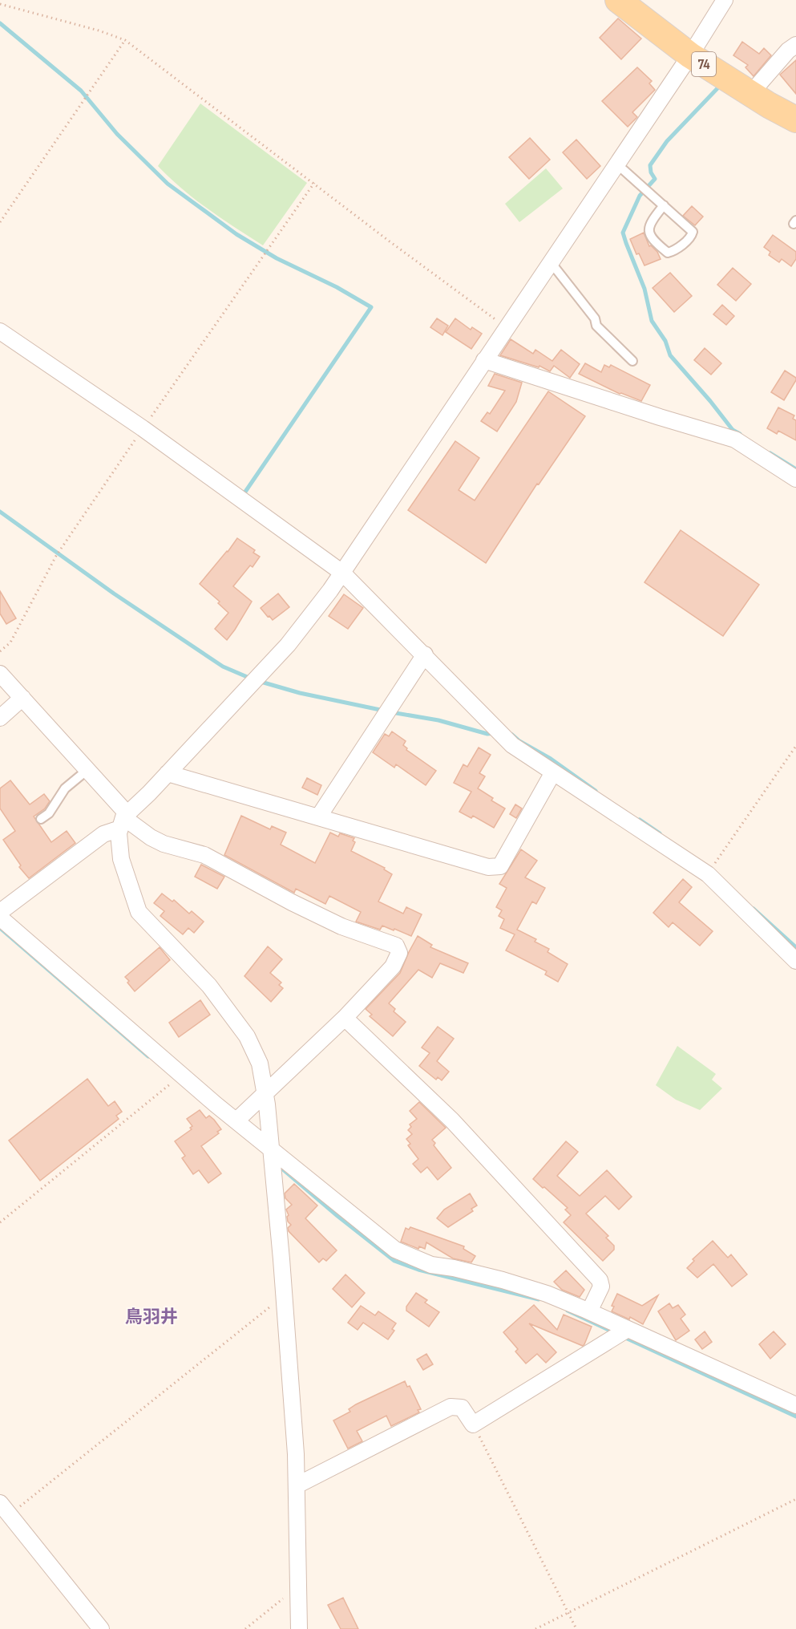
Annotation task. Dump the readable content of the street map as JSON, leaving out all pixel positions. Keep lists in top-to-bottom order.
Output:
{
  "streets": {
    "main road": ["74"]
  },
  "districts": ["鳥羽井"]
}
